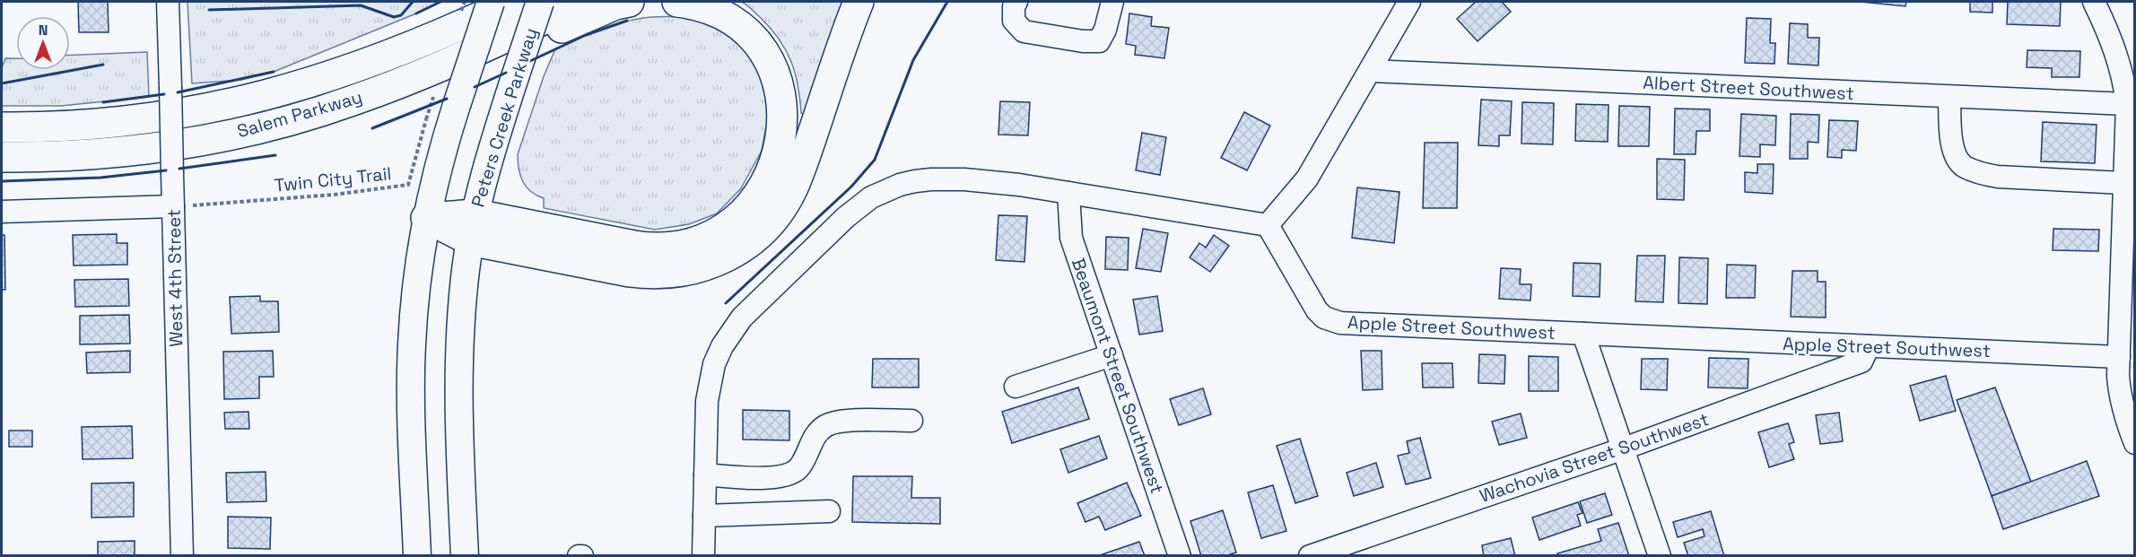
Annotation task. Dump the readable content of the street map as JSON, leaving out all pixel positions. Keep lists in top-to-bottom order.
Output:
{
  "streets": {
    "highway": ["Salem Parkway"],
    "main road": ["Peters Creek Parkway"],
    "street": [
      "Albert Street Southwest",
      "West 4th Street",
      "Apple Street Southwest",
      "Beaumont Street Southwest",
      "Wachovia Street Southwest"
    ],
    "path": ["Twin City Trail"]
  },
  "crossings": [
    ["Twin City Trail", "West 4th Street"],
    ["Apple Street Southwest", "Wachovia Street Southwest"]
  ],
  "north": "top"
}
